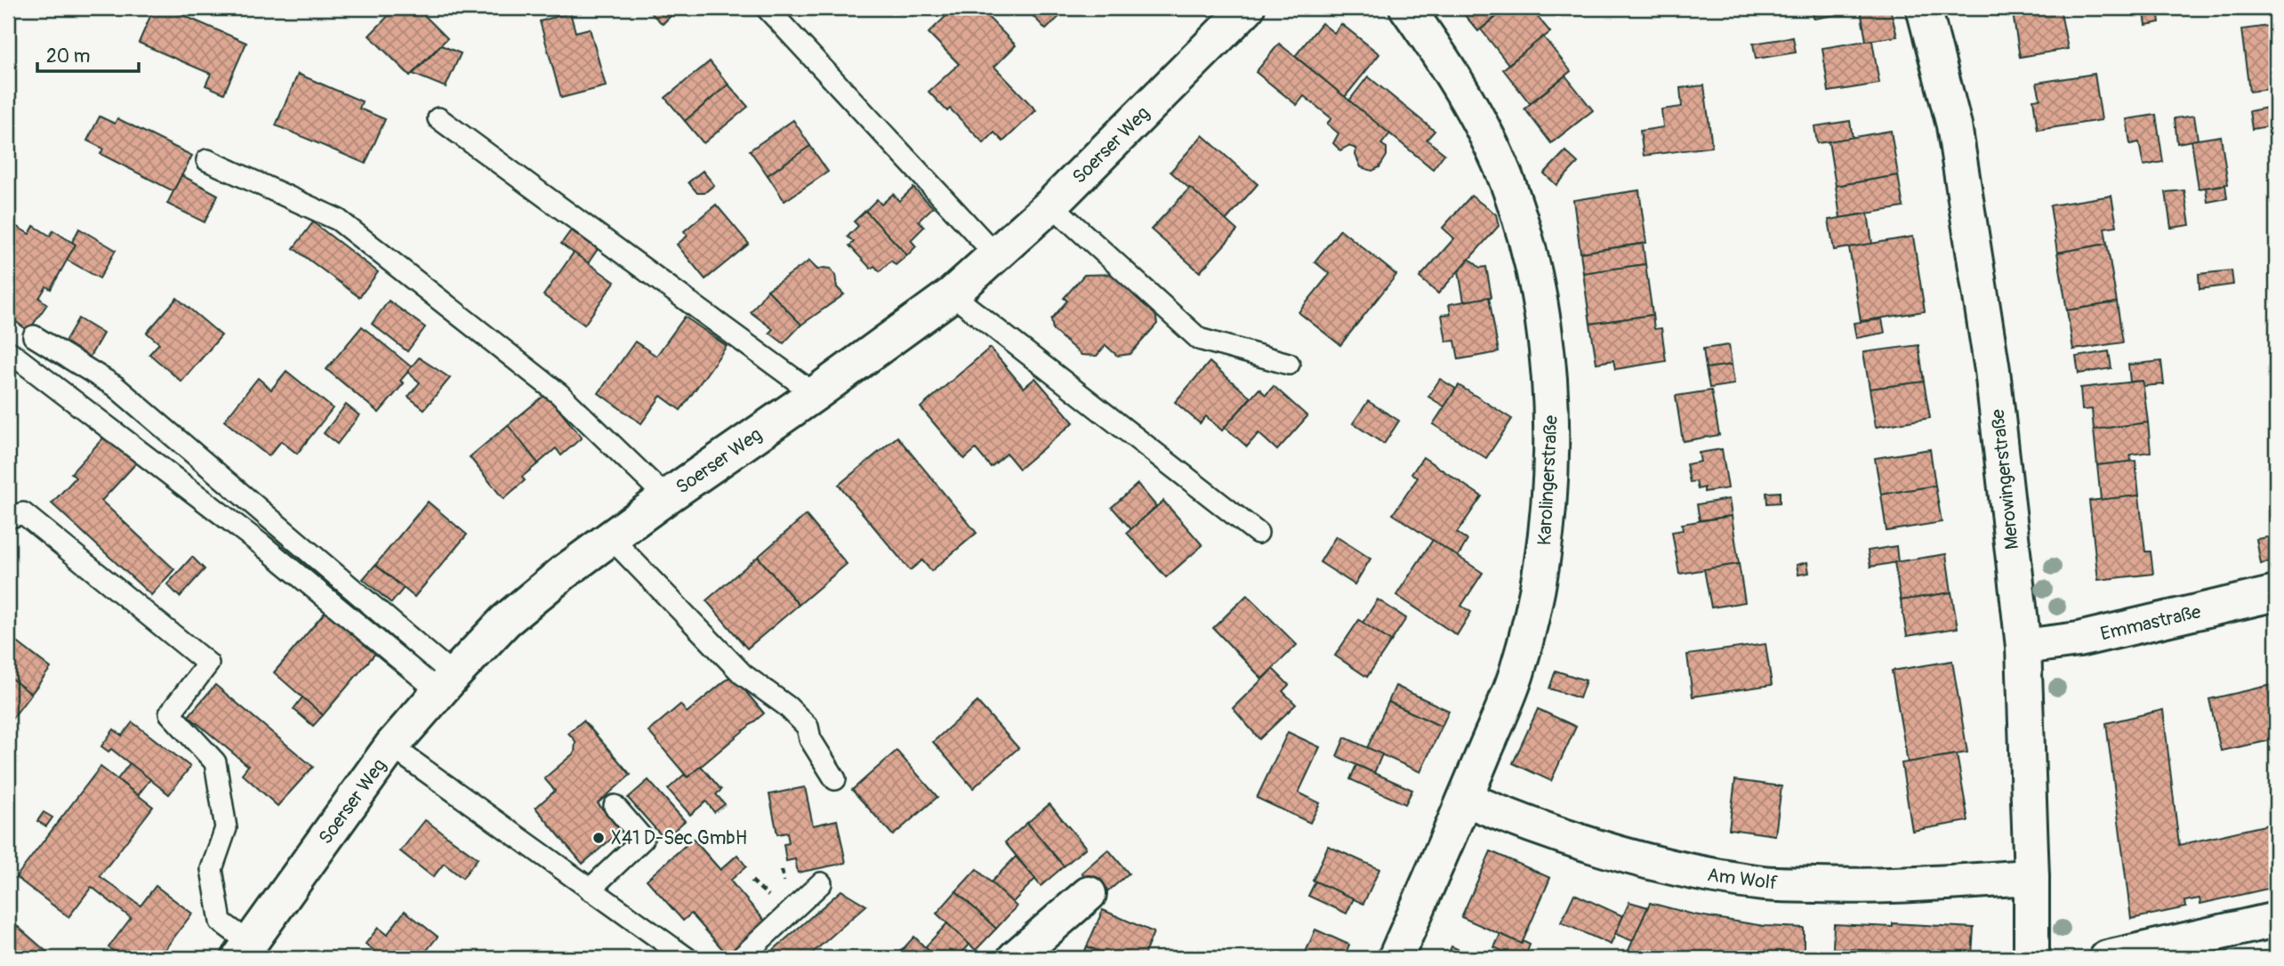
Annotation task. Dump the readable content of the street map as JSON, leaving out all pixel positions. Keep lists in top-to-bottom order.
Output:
{
  "streets": {
    "street": [
      "Soerser Weg",
      "Merowingerstraße",
      "Karolingerstraße",
      "Emmastraße",
      "Am Wolf"
    ]
  },
  "crossings": [
    ["Merowingerstraße", "Emmastraße"],
    ["Merowingerstraße", "Am Wolf"],
    ["Karolingerstraße", "Am Wolf"]
  ],
  "places": ["X41 D-Sec GmbH"],
  "scale_bar": "20 m"
}
